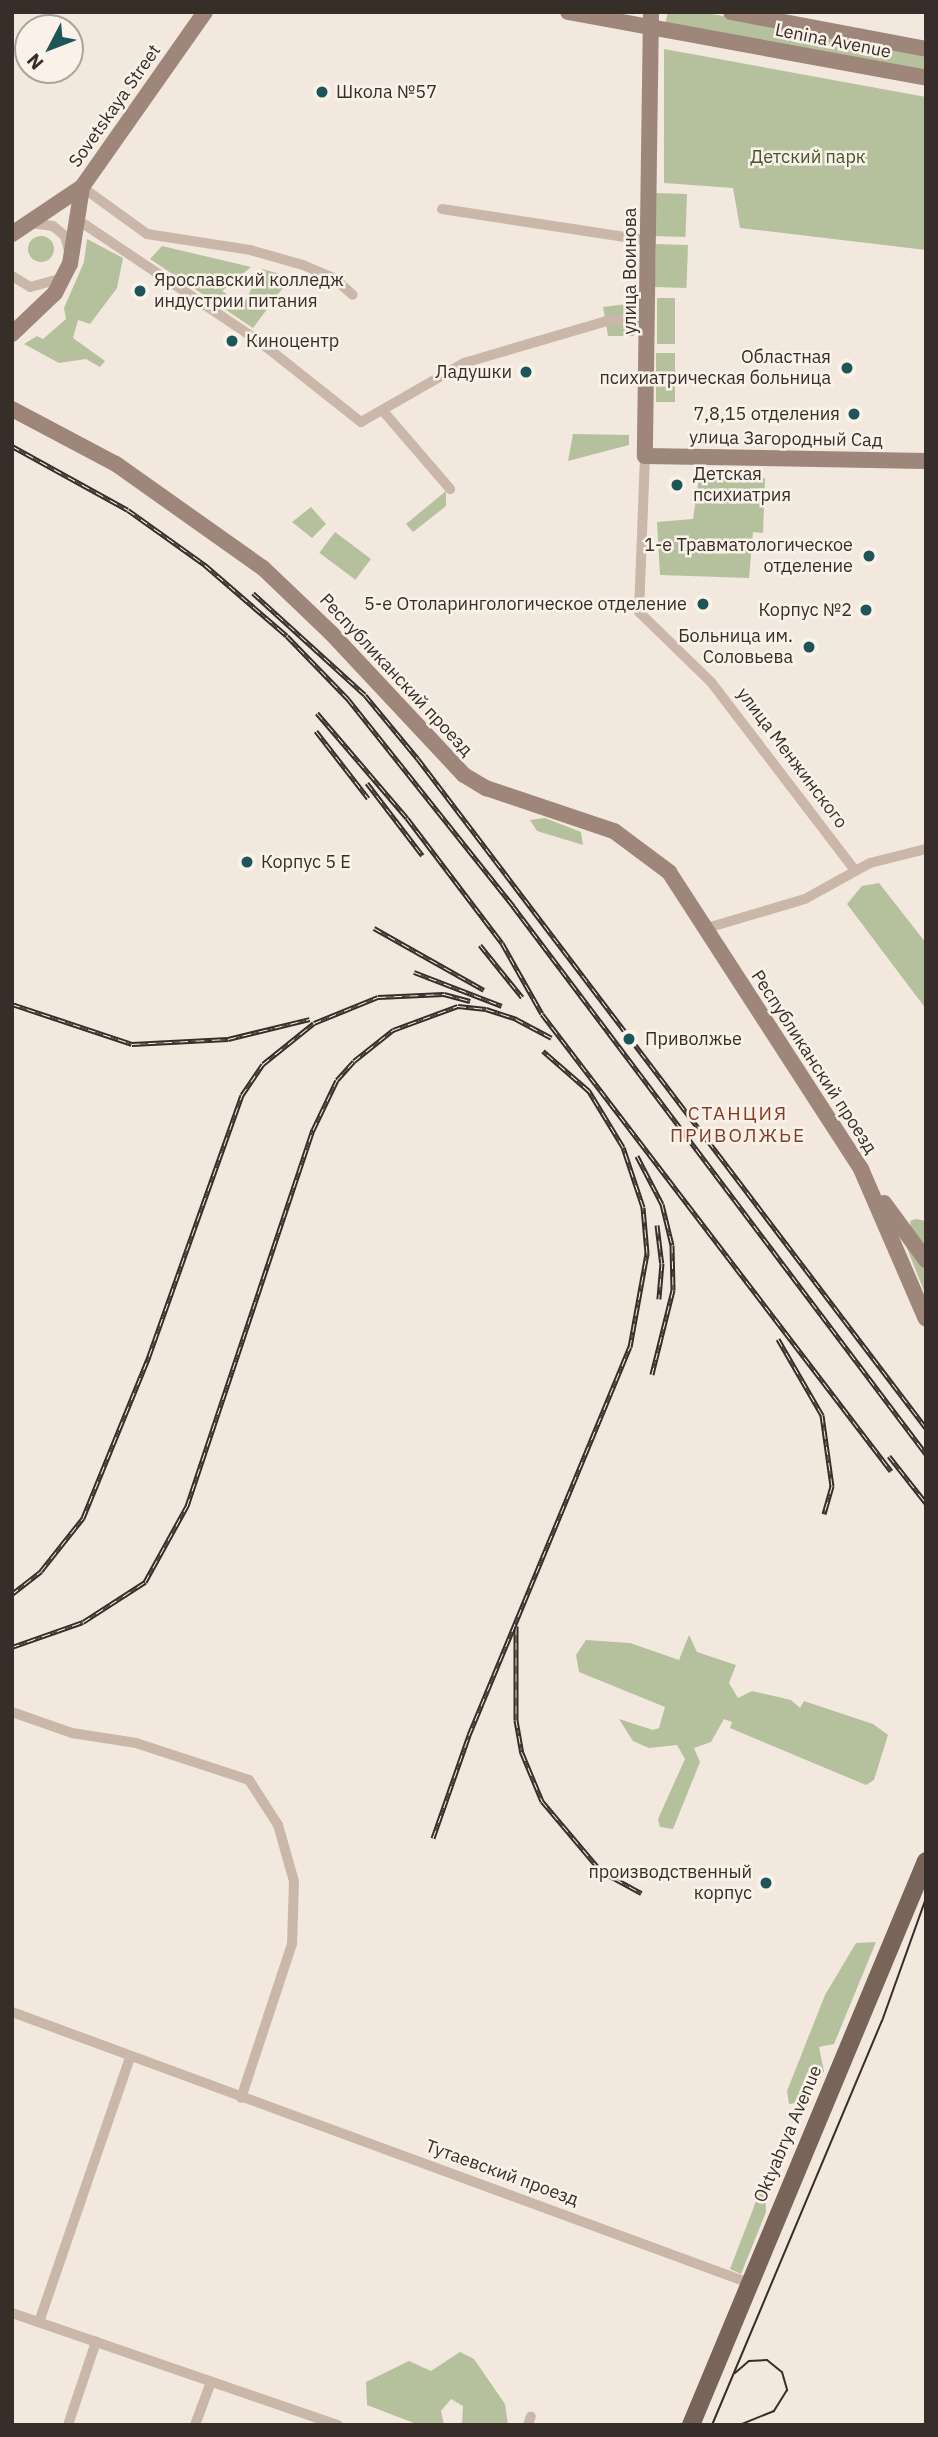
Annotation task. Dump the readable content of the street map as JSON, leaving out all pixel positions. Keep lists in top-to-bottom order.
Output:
{
  "streets": {
    "main road": [
      "Lenina Avenue",
      "Sovetskaya Street",
      "улица Воинова",
      "улица Загородный Сад",
      "Республиканский проезд",
      "Oktyabrya Avenue"
    ],
    "street": ["улица Менжинского", "Тутаевский проезд"]
  },
  "crossings": [
    ["Lenina Avenue", "улица Воинова"],
    ["улица Воинова", "улица Загородный Сад"],
    ["улица Воинова", "улица Менжинского"],
    ["Oktyabrya Avenue", "Тутаевский проезд"]
  ],
  "districts": ["СТАНЦИЯ ПРИВОЛЖЬЕ"],
  "parks": ["Детский парк"],
  "places": [
    "Школа №57",
    "Ярославский колледж индустрии питания",
    "Киноцентр",
    "Областная психиатрическая больница",
    "Ладушки",
    "7,8,15 отделения",
    "Детская психиатрия",
    "1-е Травматологическое отделение",
    "5-е Отоларингологическое отделение",
    "Корпус №2",
    "Больница им. Соловьева",
    "Корпус 5 E",
    "Приволжье",
    "производственный корпус"
  ],
  "north": "bottom left"
}
